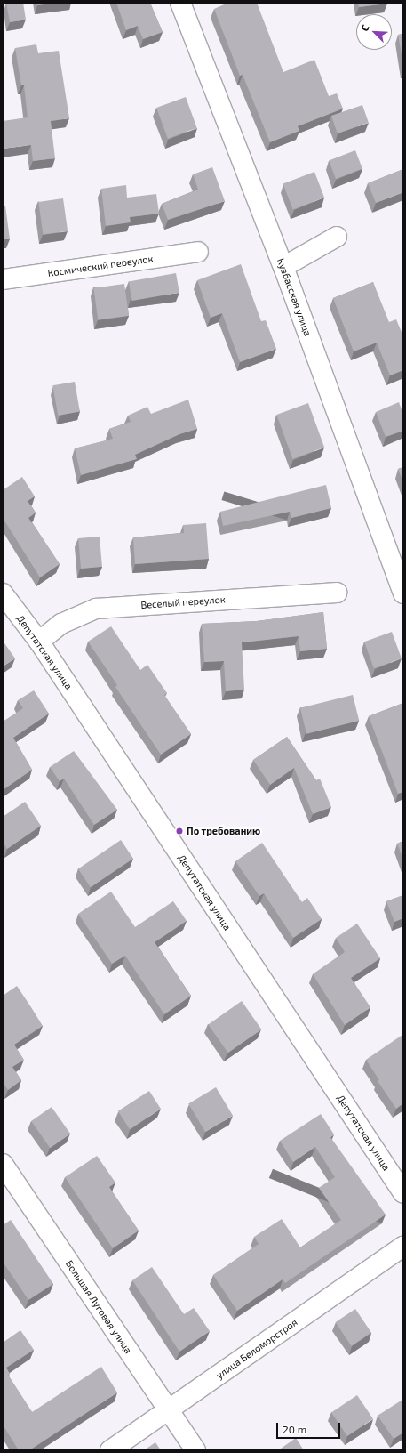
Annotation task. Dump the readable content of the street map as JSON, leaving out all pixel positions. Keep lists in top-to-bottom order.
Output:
{
  "streets": {
    "street": [
      "Космический переулок",
      "Кузбасская улица",
      "Весёлый переулок",
      "Депутатская улица",
      "Большая Луговая улица",
      "улица Беломорстроя"
    ]
  },
  "crossings": [
    ["Весёлый переулок", "Депутатская улица"],
    ["Большая Луговая улица", "улица Беломорстроя"]
  ],
  "places": ["По требованию"],
  "scale_bar": "20 m",
  "north": "top left"
}
